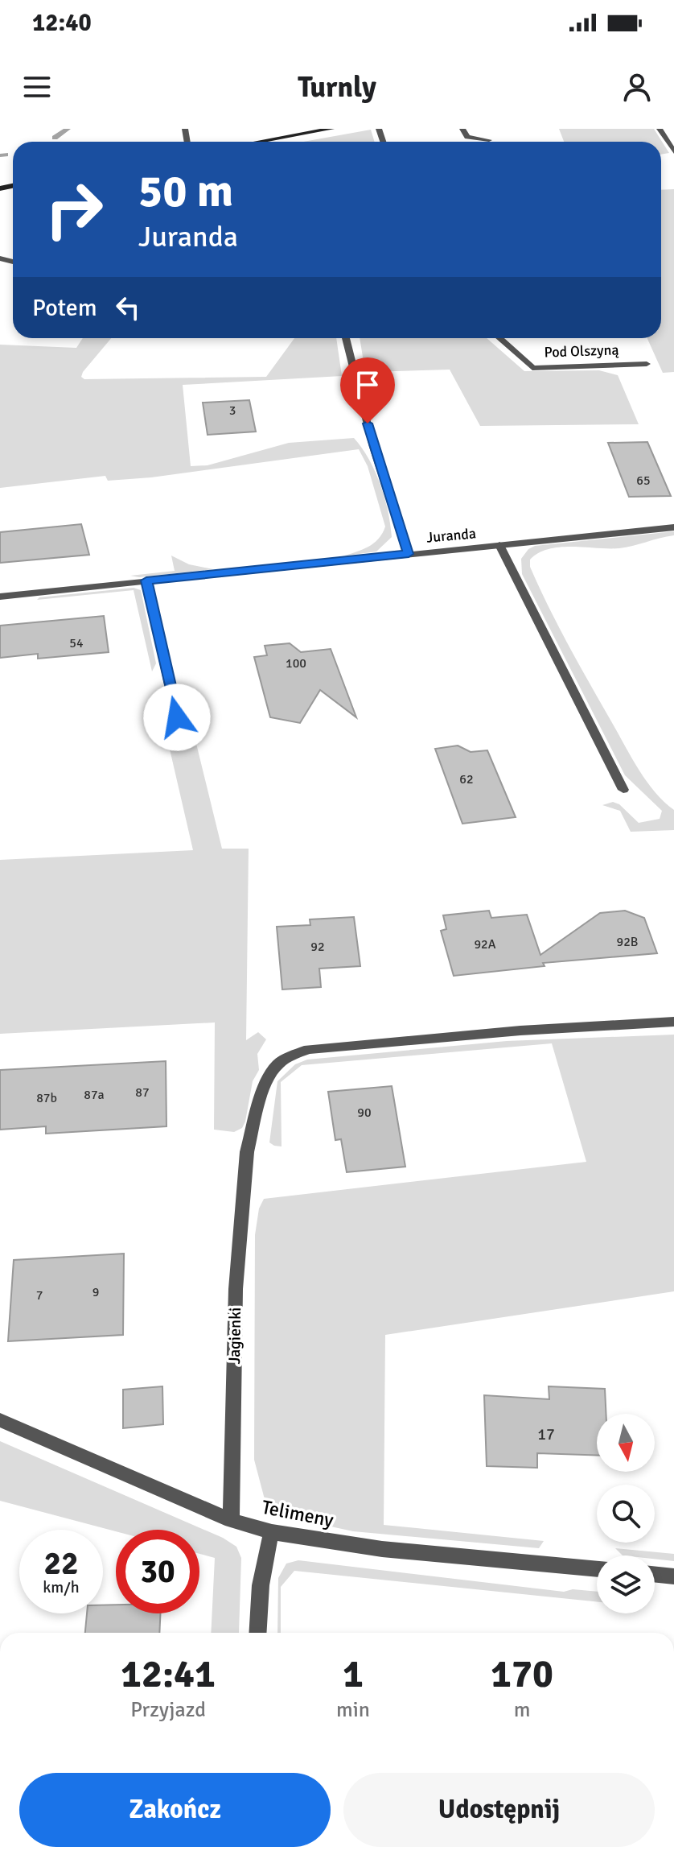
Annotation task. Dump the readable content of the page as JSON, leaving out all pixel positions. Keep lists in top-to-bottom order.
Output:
{
  "streets": {
    "street": [
      "Pod Olszyną",
      "Juranda",
      "Jagienki",
      "Telimeny"
    ]
  },
  "crossings": [
    ["Jagienki", "Telimeny"]
  ],
  "house_numbers": [
    "3",
    "65",
    "54",
    "100",
    "62",
    "92B",
    "92A",
    "92",
    "87",
    "87a",
    "87b",
    "90",
    "9",
    "7",
    "17"
  ],
  "north": "bottom",
  "page": {
    "status": "12:40",
    "header": "Turnly",
    "turn": ["50 m", "Juranda"],
    "then": "Potem",
    "speed": "22 km/h",
    "limit": "30",
    "eta": [
      "12:41",
      "Przyjazd",
      "1",
      "min",
      "170",
      "m"
    ],
    "buttons": ["Zakończ", "Udostępnij"]
  }
}
